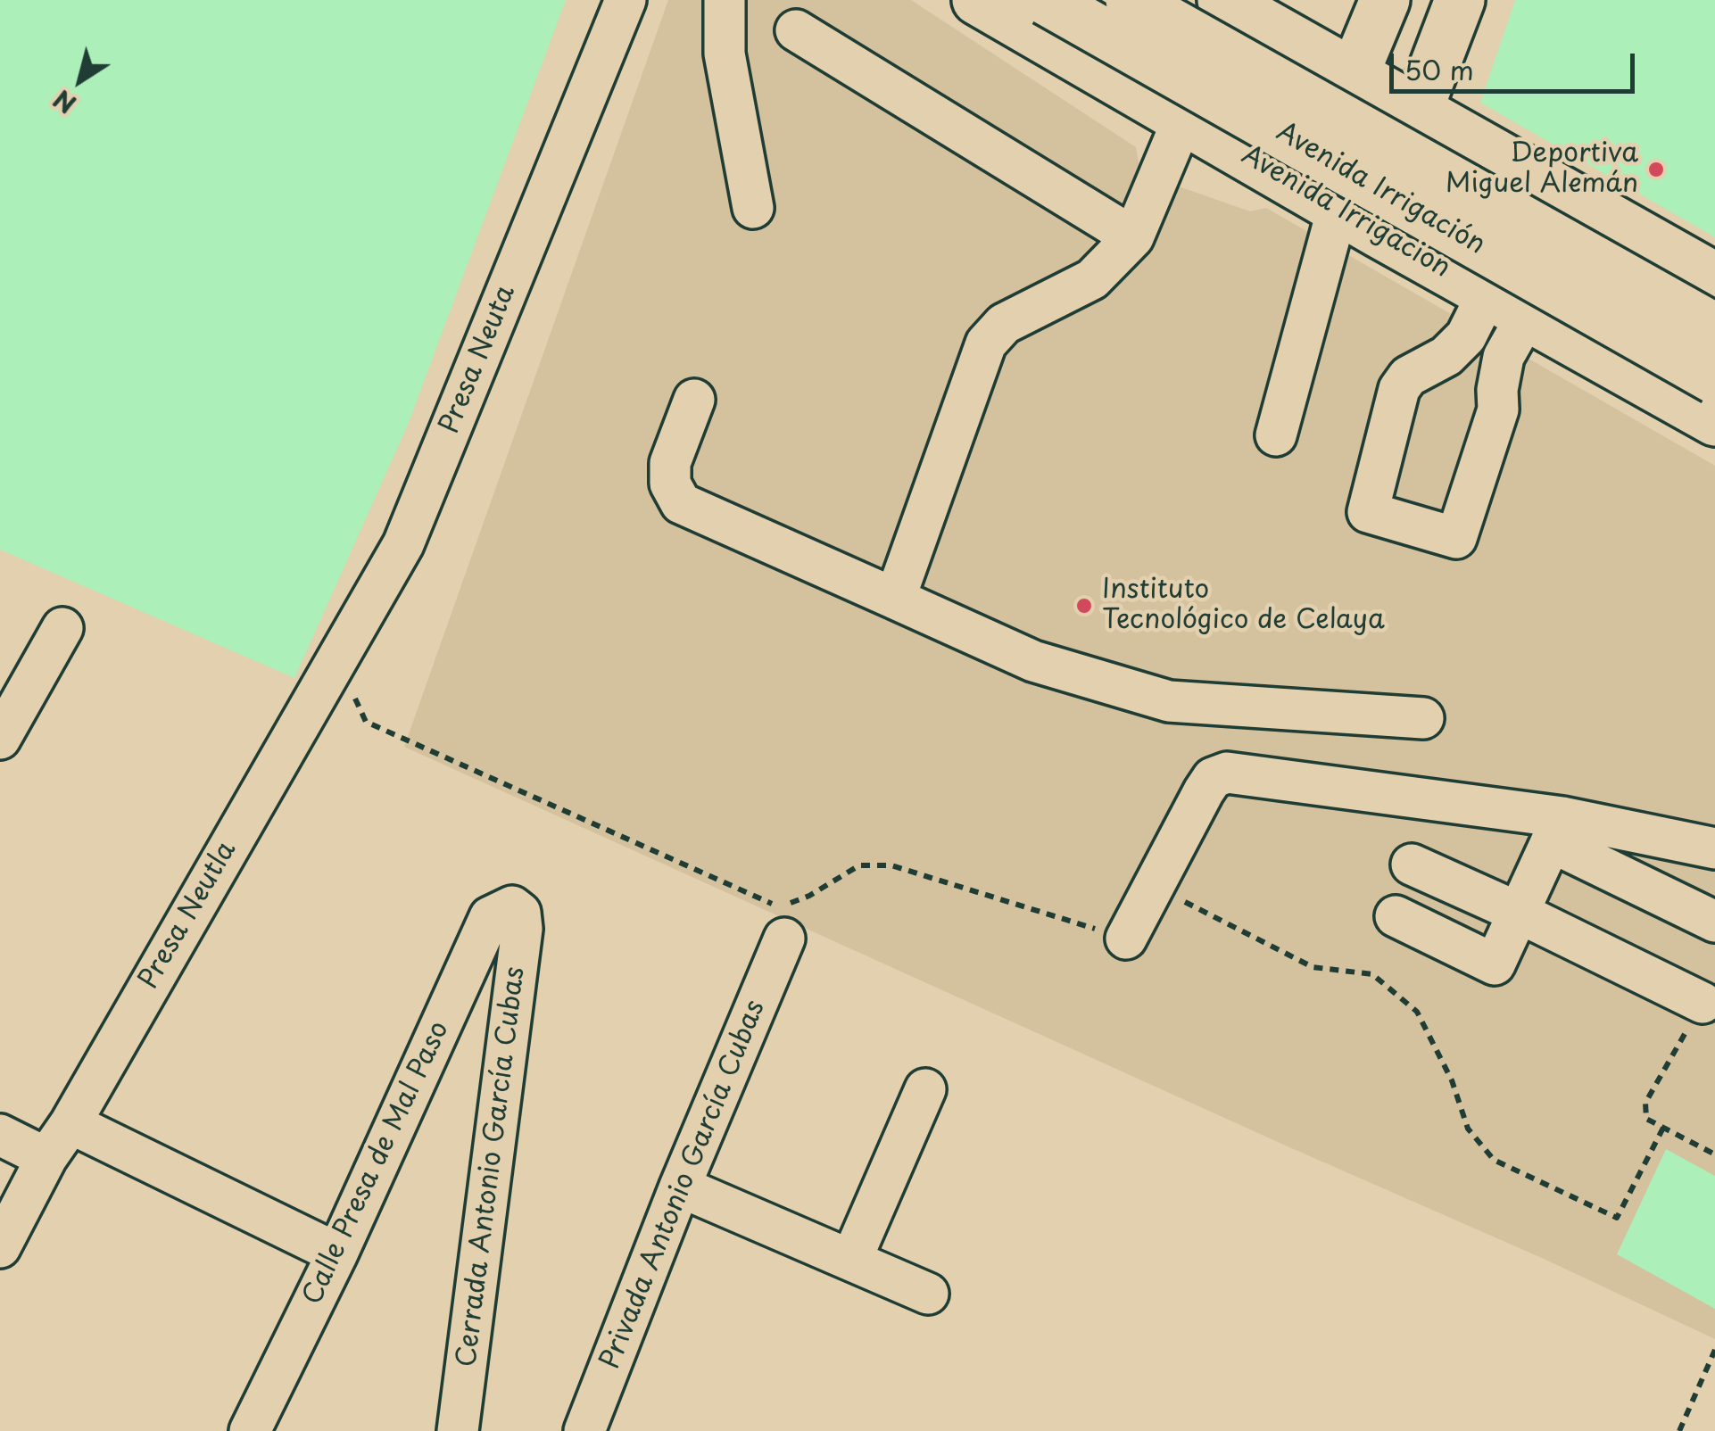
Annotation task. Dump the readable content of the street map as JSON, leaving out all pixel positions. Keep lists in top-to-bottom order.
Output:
{
  "streets": {
    "main road": ["Avenida Irrigación", "Avenida Irrigacion"],
    "street": [
      "Presa Neuta",
      "Presa Neutla",
      "Calle Presa de Mal Paso",
      "Cerrada Antonio García Cubas",
      "Privada Antonio García Cubas"
    ]
  },
  "crossings": [
    ["Presa Neuta", "Presa Neutla"],
    ["Calle Presa de Mal Paso", "Cerrada Antonio García Cubas"]
  ],
  "places": ["Deportiva Miguel Alemán", "Instituto Tecnológico de Celaya"],
  "scale_bar": "50 m",
  "north": "bottom left"
}
